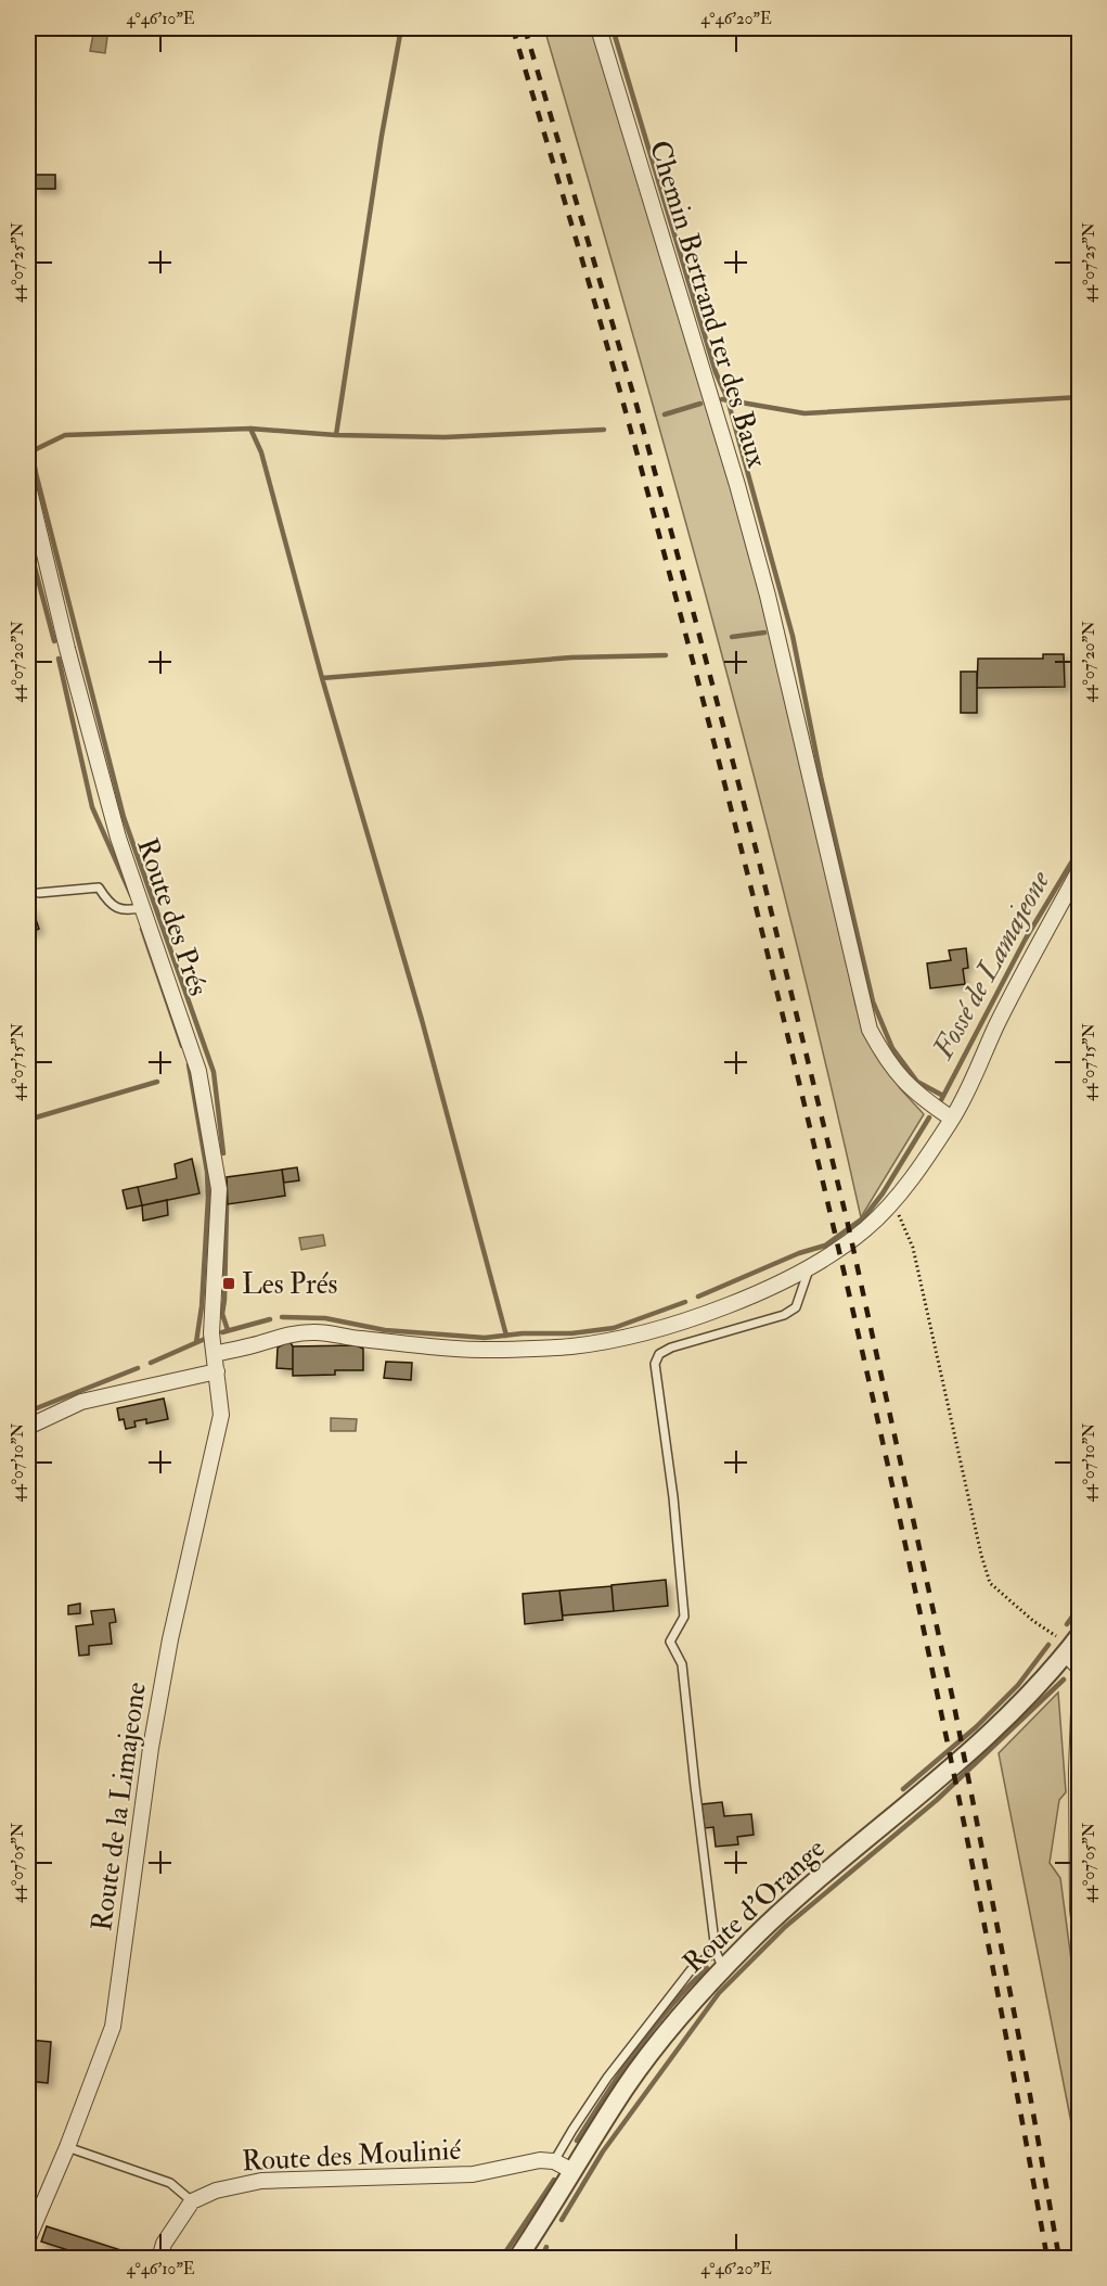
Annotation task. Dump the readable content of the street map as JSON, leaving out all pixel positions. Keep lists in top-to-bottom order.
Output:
{
  "streets": {
    "street": [
      "Chemin Bertrand 1er des Baux",
      "Route des Prés",
      "Route de la Limajeone",
      "Route d'Orange",
      "Route des Moulinié"
    ]
  },
  "crossings": [
    ["Route des Prés", "Route de la Limajeone"]
  ],
  "water": ["Fossé de Lamajeone"],
  "places": {
    "transit": ["Les Prés"]
  },
  "coordinates": [
    "4°46'10\"E",
    "4°46'20\"E",
    "44°07'25\"N",
    "44°07'20\"N",
    "44°07'15\"N",
    "44°07'10\"N",
    "44°07'05\"N"
  ]
}
